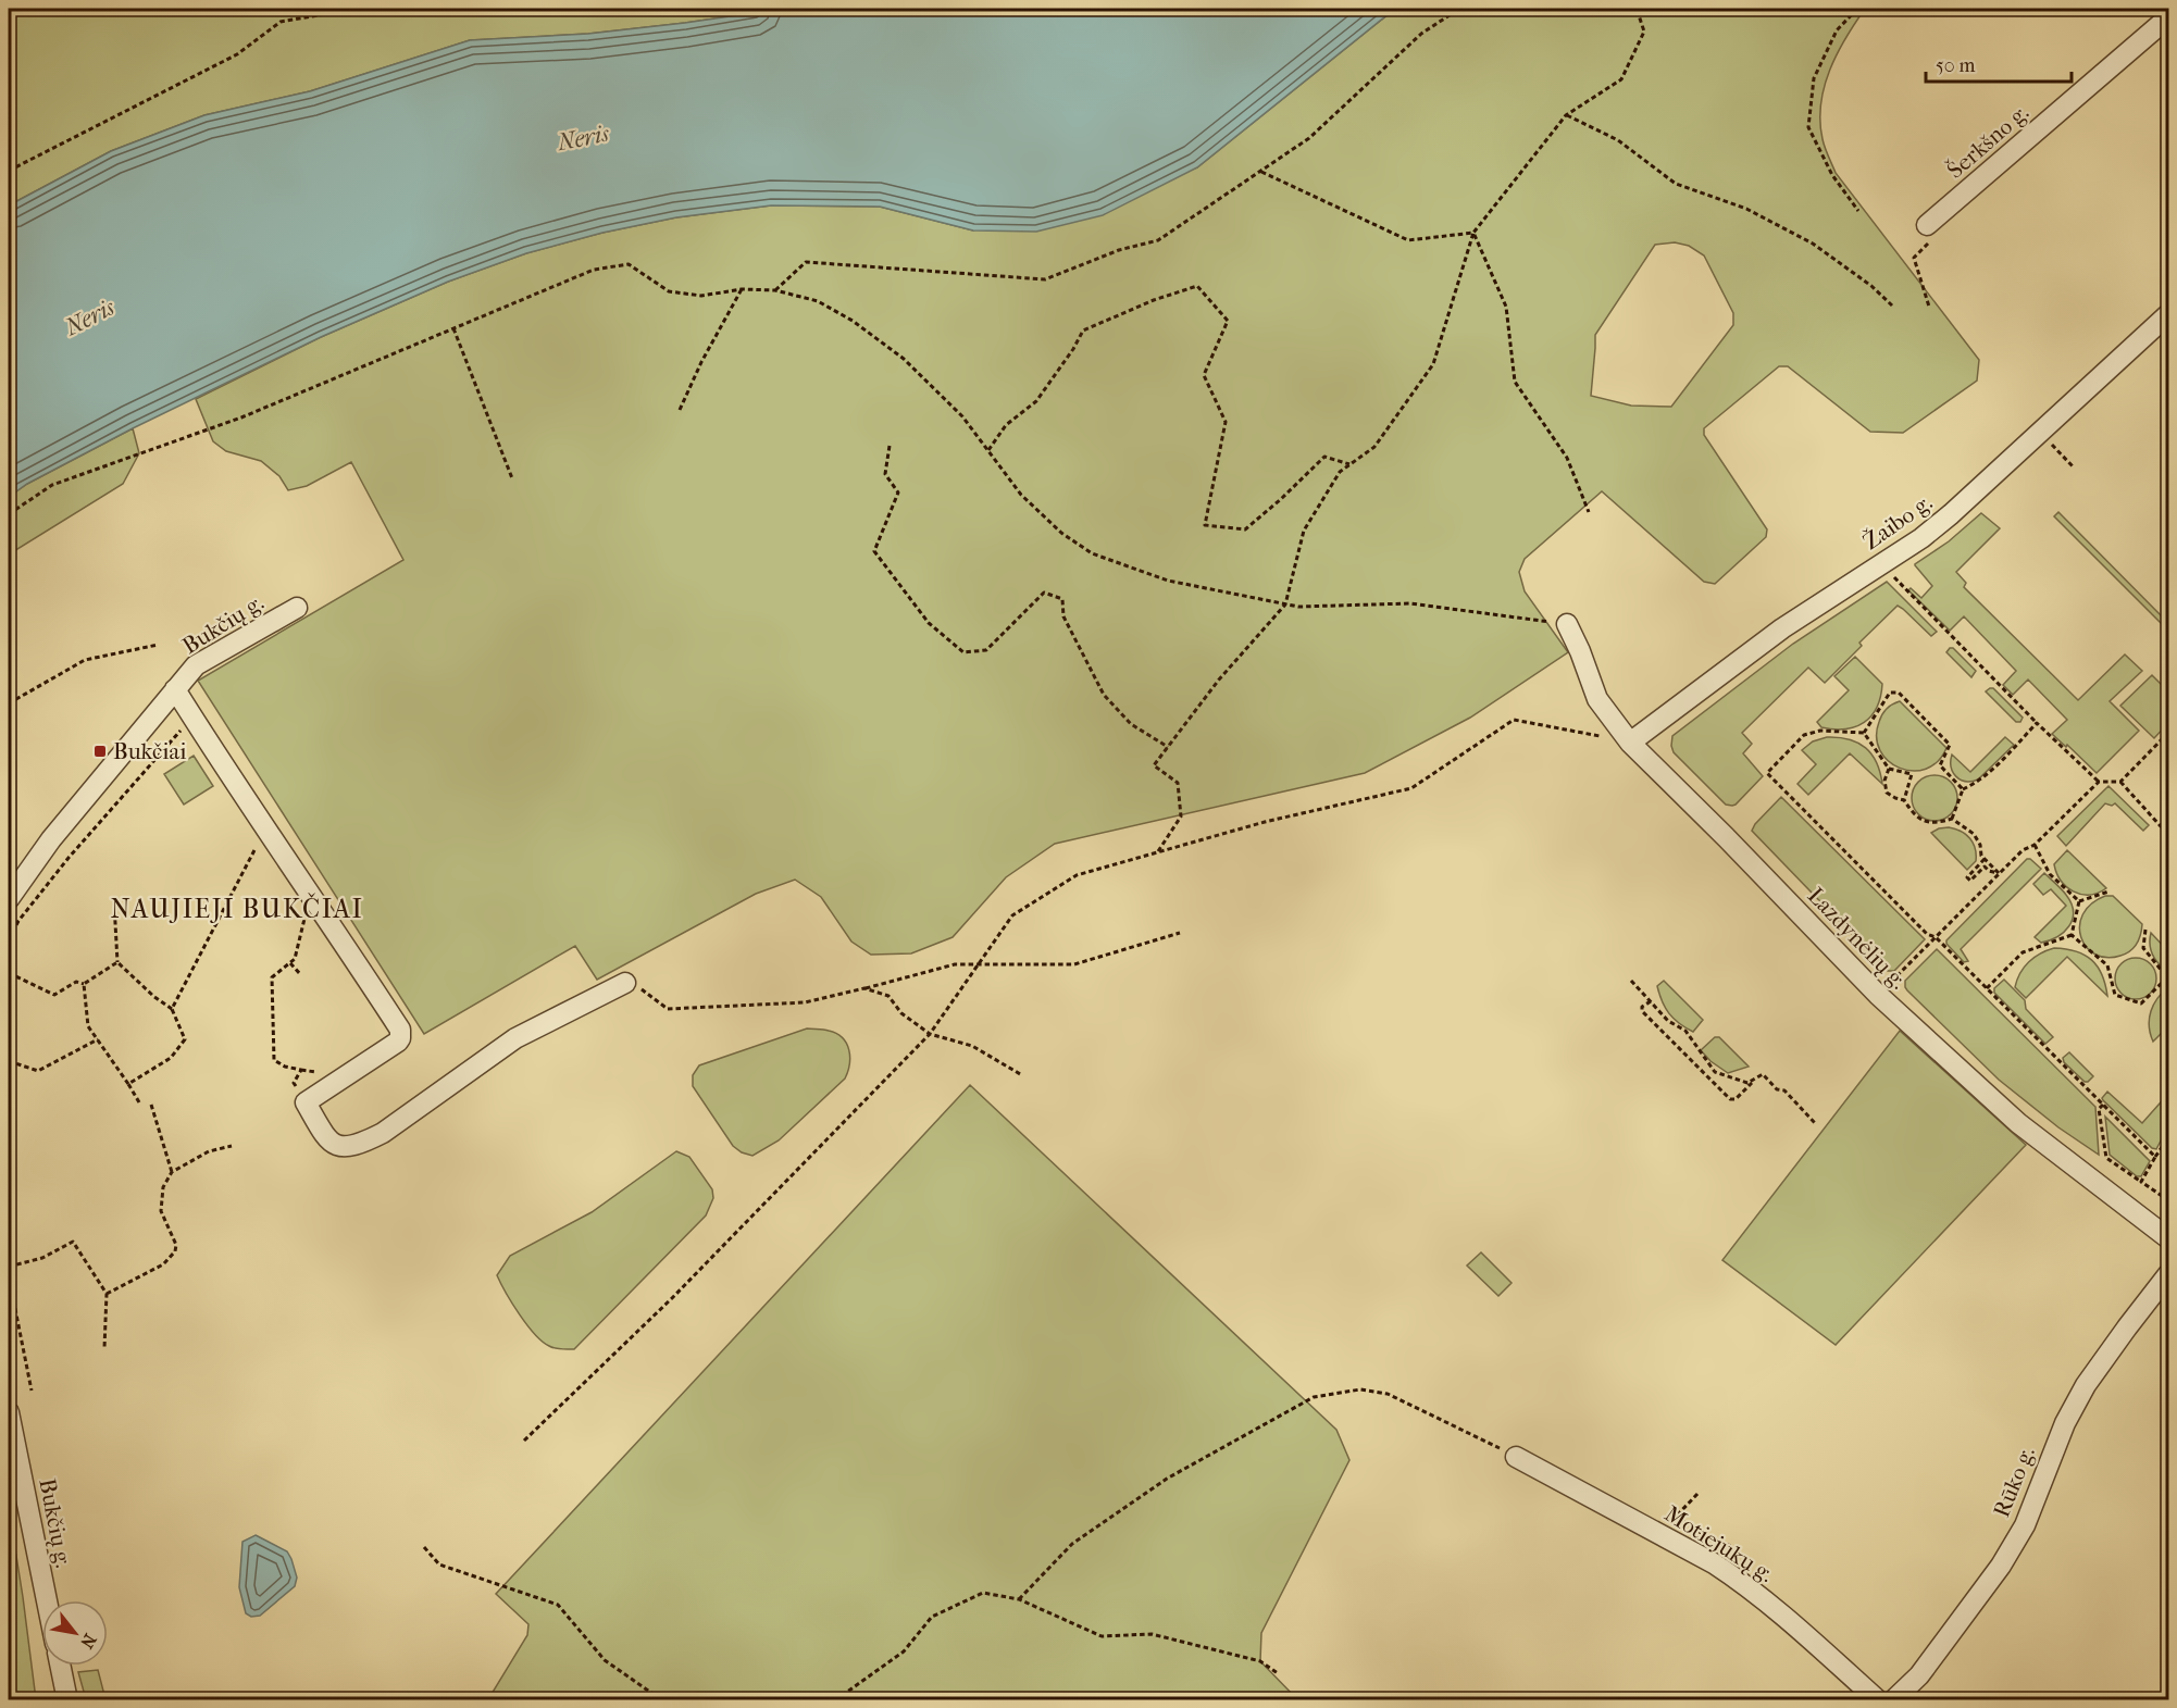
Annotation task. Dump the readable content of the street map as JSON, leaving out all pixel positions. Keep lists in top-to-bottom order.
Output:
{
  "streets": {
    "street": [
      "Šerkšno g.",
      "Žaibo g.",
      "Bukčių g.",
      "Lazdynėlių g.",
      "Rūko g.",
      "Motiejukų g."
    ]
  },
  "crossings": [
    ["Žaibo g.", "Lazdynėlių g."]
  ],
  "districts": ["NAUJIEJI BUKČIAI"],
  "water": ["Neris"],
  "places": {
    "transit": ["Bukčiai"]
  },
  "scale_bar": "50 m",
  "north": "bottom right"
}
